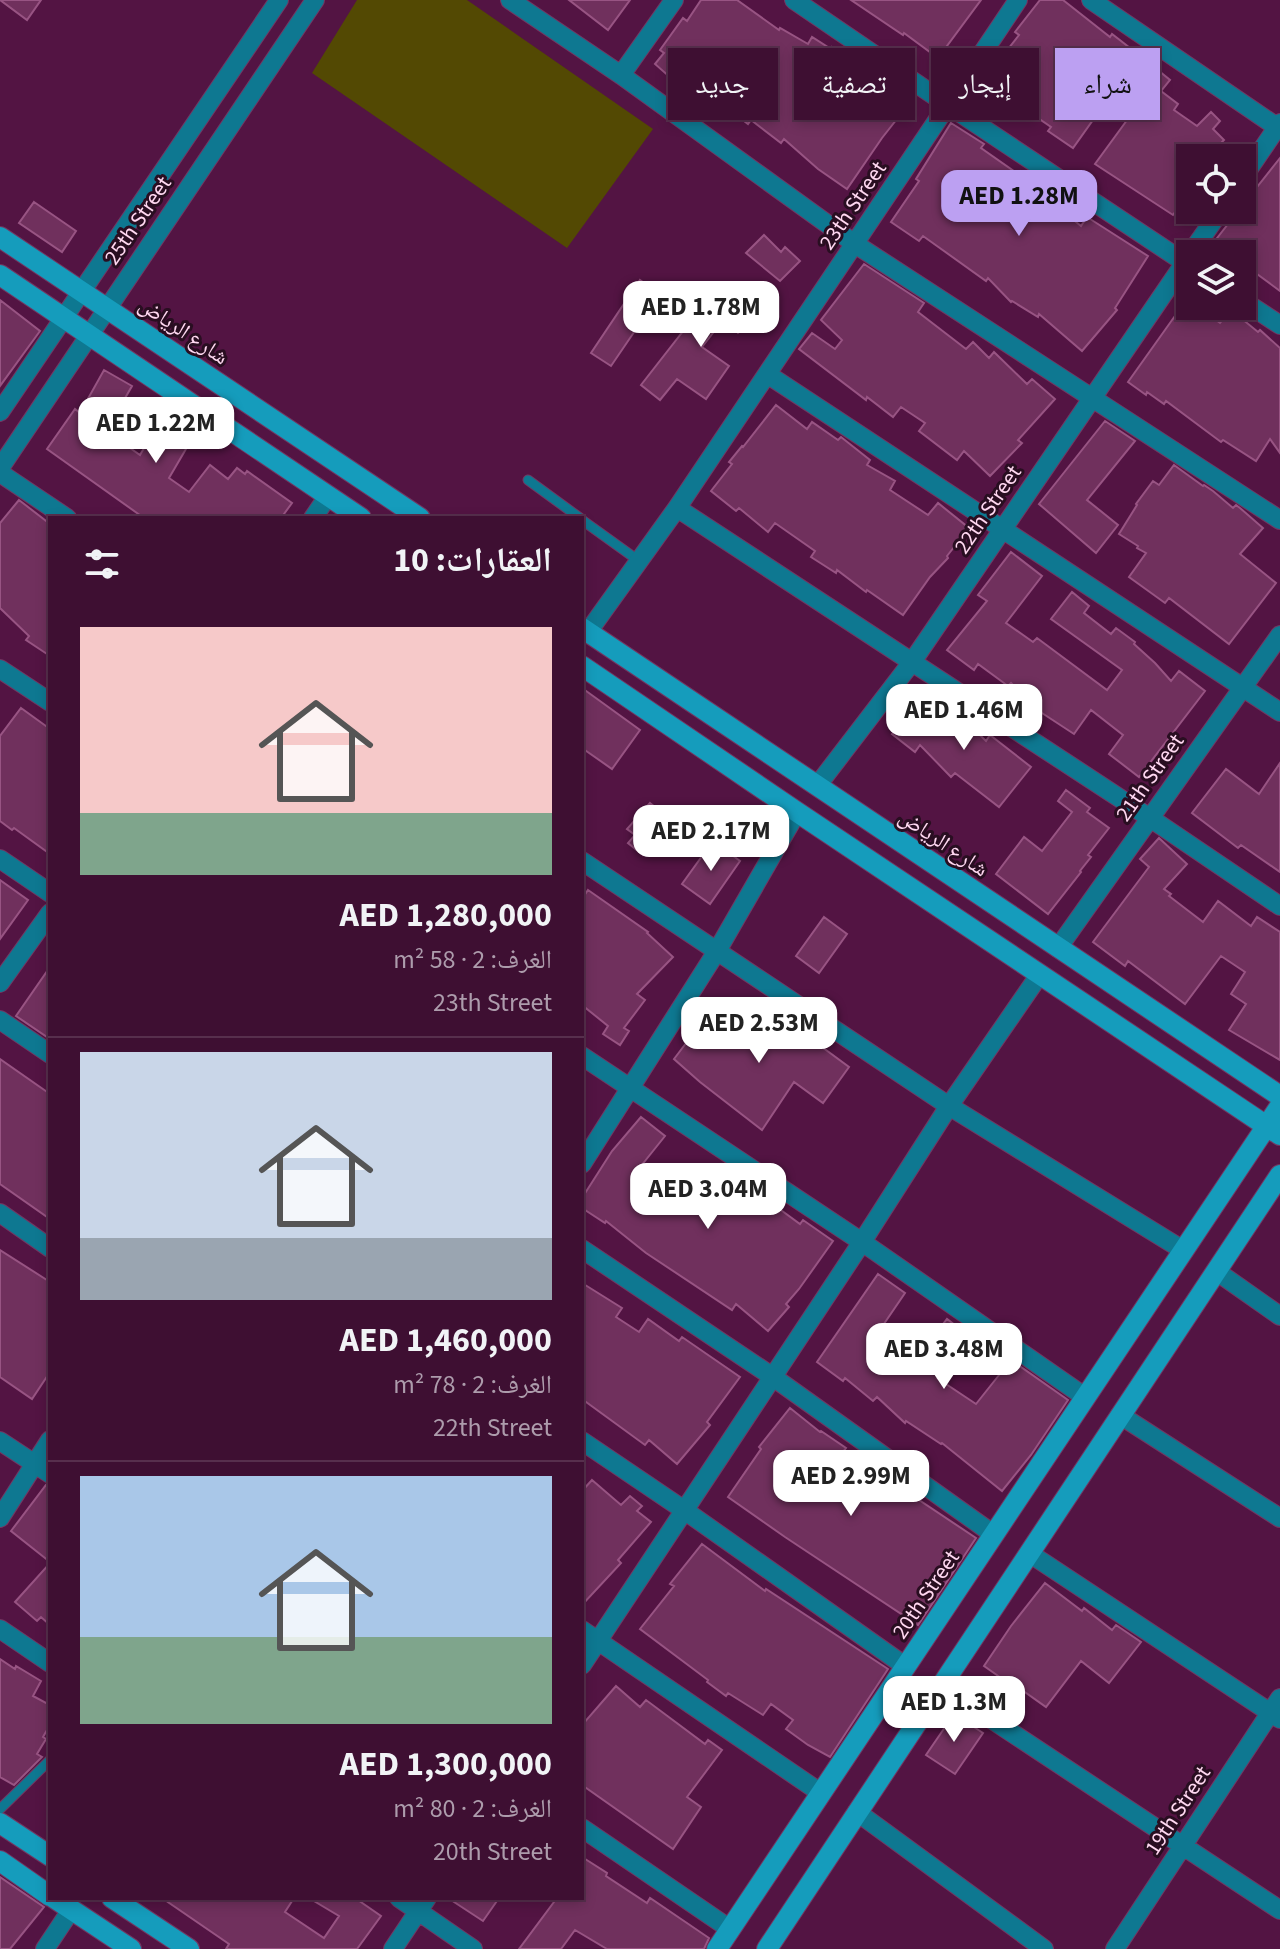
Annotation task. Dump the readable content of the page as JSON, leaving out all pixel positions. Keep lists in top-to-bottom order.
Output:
{
  "streets": {
    "main road": ["شارع الرياض", "20th Street"],
    "street": [
      "23th Street",
      "25th Street",
      "22th Street",
      "21th Street",
      "19th Street"
    ]
  },
  "crossings": [
    ["23th Street", "شارع الرياض"],
    ["25th Street", "شارع الرياض"],
    ["شارع الرياض", "22th Street"],
    ["شارع الرياض", "21th Street"]
  ],
  "page": {
    "chip": [
      "شراء",
      "إيجار",
      "تصفية",
      "جديد"
    ],
    "price": [
      "AED 1.28M",
      "AED 1.78M",
      "AED 1.22M",
      "AED 1.46M",
      "AED 2.17M",
      "AED 2.53M",
      "AED 3.04M",
      "AED 3.48M",
      "AED 2.99M",
      "AED 1.3M"
    ],
    "heading": "العقارات: 10",
    "list": [
      {
        "name": "AED 1,280,000",
        "note": "الغرف: 2 · 58 m² · 23th Street"
      },
      {
        "name": "AED 1,460,000",
        "note": "الغرف: 2 · 78 m² · 22th Street"
      },
      {
        "name": "AED 1,300,000",
        "note": "الغرف: 2 · 80 m² · 20th Street"
      }
    ]
  }
}
